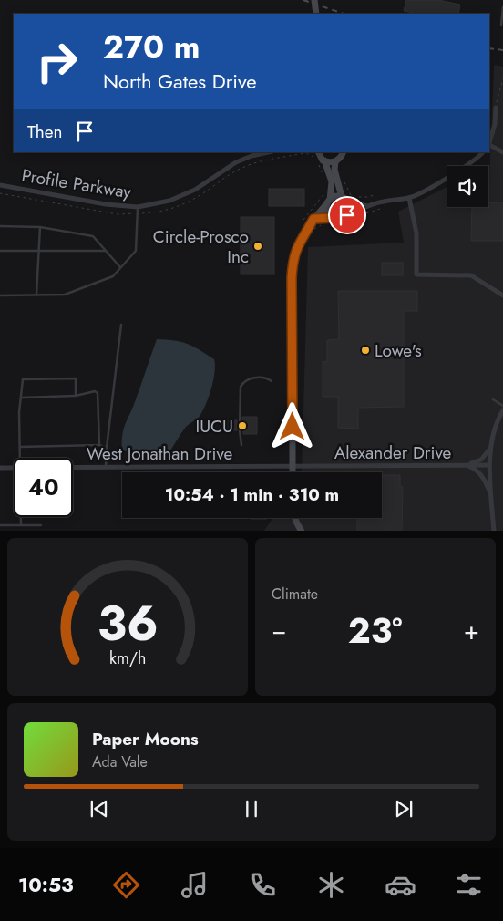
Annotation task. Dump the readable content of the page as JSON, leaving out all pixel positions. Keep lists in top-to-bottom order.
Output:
{
  "streets": {
    "street": ["Profile Parkway", "Alexander Drive", "West Jonathan Drive"]
  },
  "crossings": [
    ["Alexander Drive", "West Jonathan Drive"]
  ],
  "places": ["Circle-Prosco Inc", "Lowe's", "IUCU"],
  "page": {
    "turn": ["270 m", "North Gates Drive"],
    "then": "Then",
    "limit": "40",
    "trip": "10:54 · 1 min · 310 m",
    "tile": "Climate",
    "heat": ["−", "23°", "+"],
    "song": ["Paper Moons", "Ada Vale"],
    "tabs": "10:53",
    "gauge": ["36", "km/h"]
  }
}
